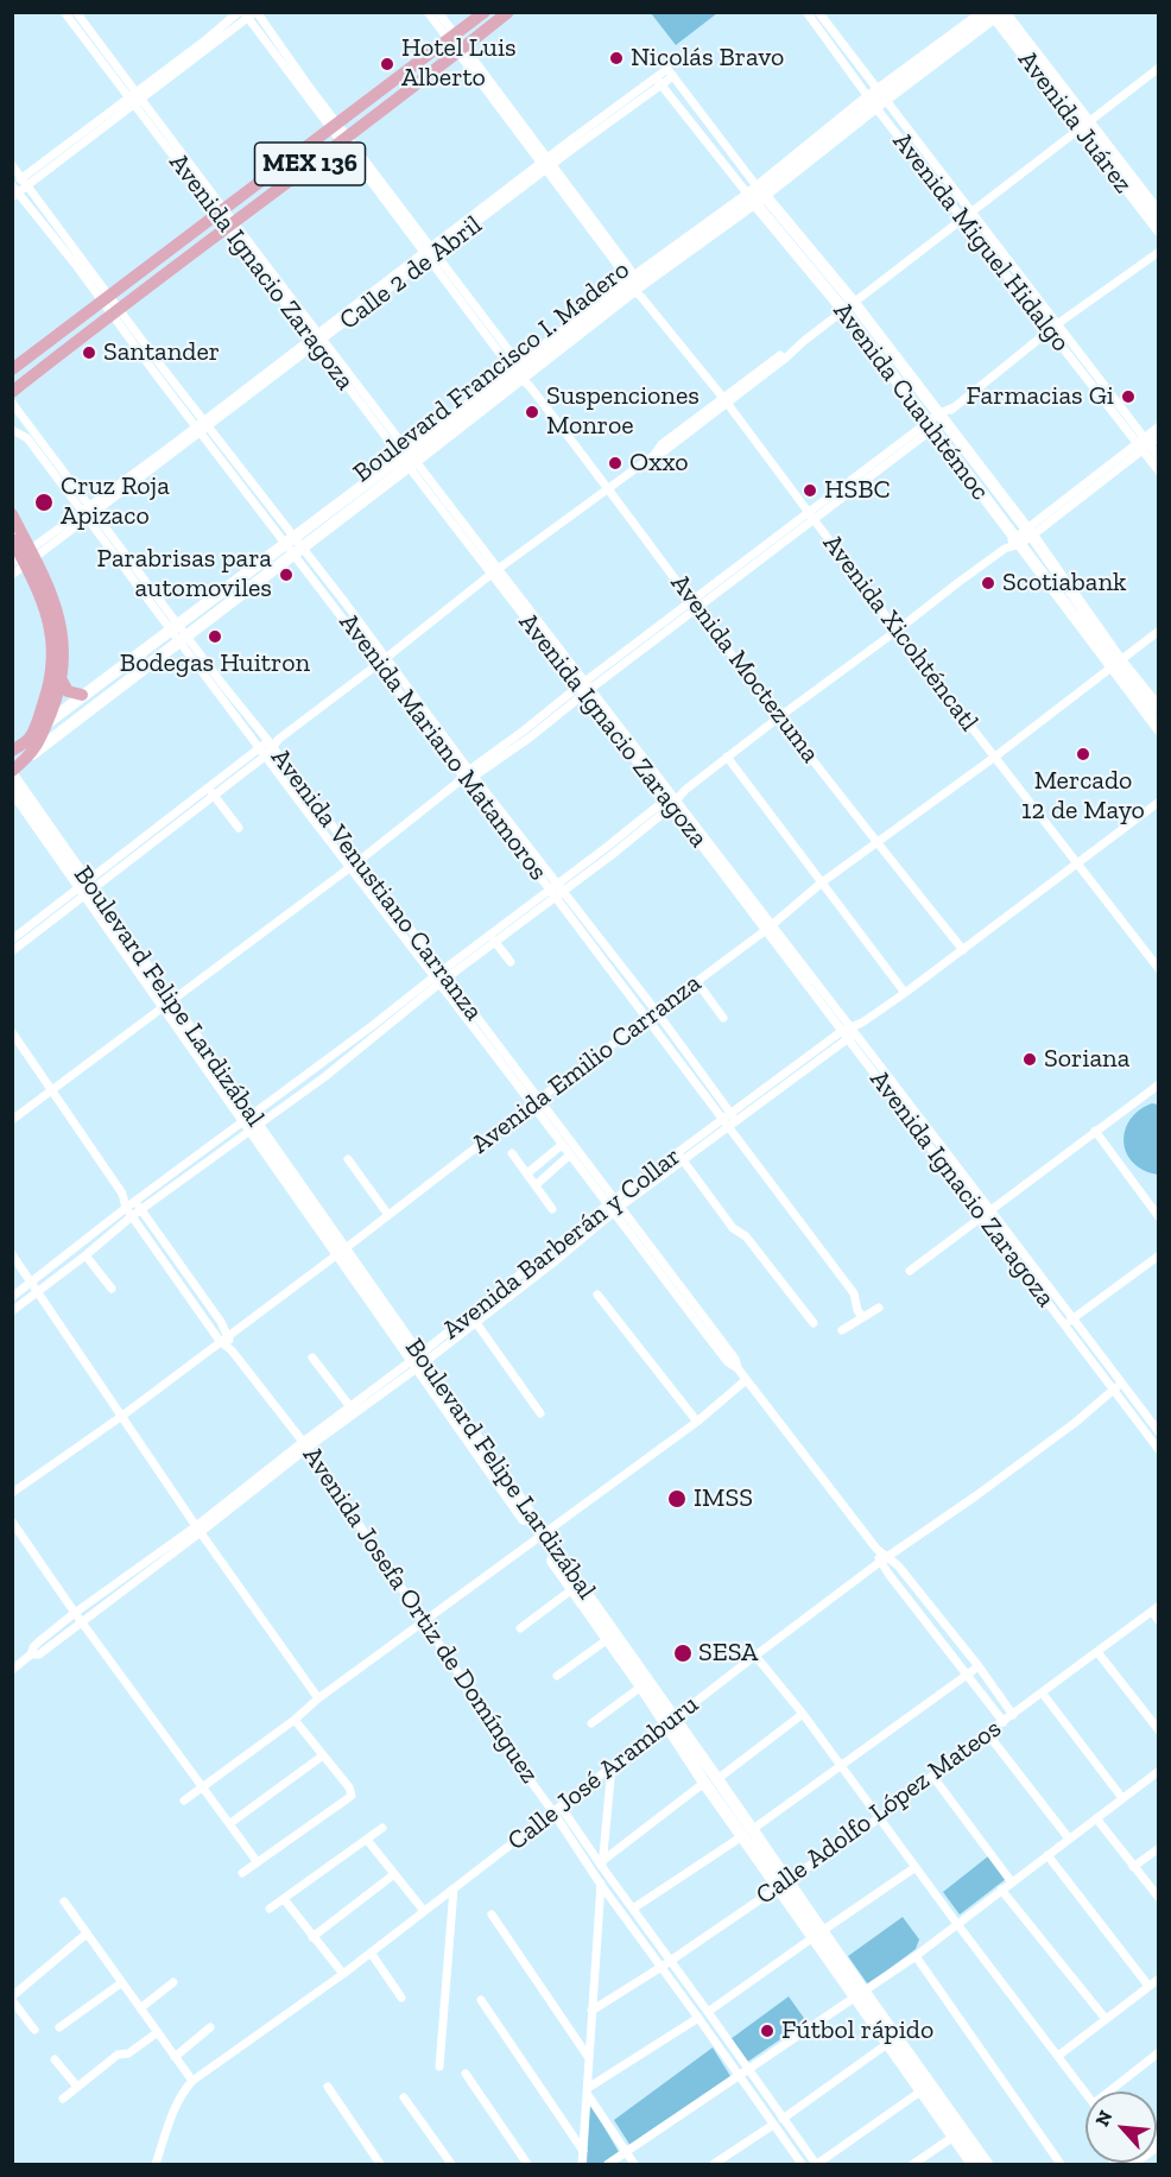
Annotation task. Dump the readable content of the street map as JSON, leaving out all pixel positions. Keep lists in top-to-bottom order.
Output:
{
  "streets": {
    "main road": [
      "Avenida Juárez",
      "MEX 136",
      "Boulevard Francisco I. Madero",
      "Avenida Cuauhtémoc",
      "Boulevard Felipe Lardizábal"
    ],
    "street": [
      "Avenida Miguel Hidalgo",
      "Avenida Ignacio Zaragoza",
      "Calle 2 de Abril",
      "Avenida Xicohténcatl",
      "Avenida Moctezuma",
      "Avenida Mariano Matamoros",
      "Avenida Venustiano Carranza",
      "Avenida Emilio Carranza",
      "Avenida Barberán y Collar",
      "Avenida Josefa Ortiz de Domínguez",
      "Calle José Aramburu",
      "Calle Adolfo López Mateos"
    ]
  },
  "crossings": [
    ["Avenida Juárez", "Boulevard Francisco I. Madero"],
    ["MEX 136", "Avenida Ignacio Zaragoza"],
    ["MEX 136", "Avenida Xicohténcatl"],
    ["MEX 136", "Avenida Moctezuma"],
    ["MEX 136", "Avenida Mariano Matamoros"],
    ["Avenida Miguel Hidalgo", "Boulevard Francisco I. Madero"],
    ["Avenida Ignacio Zaragoza", "Calle 2 de Abril"],
    ["Avenida Ignacio Zaragoza", "Boulevard Francisco I. Madero"],
    ["Avenida Ignacio Zaragoza", "Avenida Emilio Carranza"],
    ["Avenida Ignacio Zaragoza", "Avenida Barberán y Collar"],
    ["Avenida Ignacio Zaragoza", "Calle José Aramburu"],
    ["Calle 2 de Abril", "Avenida Cuauhtémoc"],
    ["Calle 2 de Abril", "Avenida Xicohténcatl"],
    ["Calle 2 de Abril", "Avenida Moctezuma"],
    ["Calle 2 de Abril", "Avenida Mariano Matamoros"],
    ["Calle 2 de Abril", "Avenida Venustiano Carranza"],
    ["Boulevard Francisco I. Madero", "Avenida Cuauhtémoc"],
    ["Boulevard Francisco I. Madero", "Avenida Xicohténcatl"],
    ["Boulevard Francisco I. Madero", "Avenida Moctezuma"],
    ["Boulevard Francisco I. Madero", "Avenida Mariano Matamoros"],
    ["Boulevard Francisco I. Madero", "Avenida Venustiano Carranza"],
    ["Boulevard Francisco I. Madero", "Boulevard Felipe Lardizábal"],
    ["Avenida Cuauhtémoc", "Avenida Emilio Carranza"],
    ["Avenida Xicohténcatl", "Avenida Emilio Carranza"],
    ["Avenida Xicohténcatl", "Avenida Barberán y Collar"],
    ["Avenida Moctezuma", "Avenida Emilio Carranza"],
    ["Avenida Moctezuma", "Avenida Barberán y Collar"],
    ["Avenida Mariano Matamoros", "Avenida Emilio Carranza"],
    ["Avenida Mariano Matamoros", "Avenida Barberán y Collar"],
    ["Avenida Venustiano Carranza", "Avenida Emilio Carranza"],
    ["Avenida Venustiano Carranza", "Avenida Barberán y Collar"],
    ["Avenida Venustiano Carranza", "Calle José Aramburu"],
    ["Avenida Venustiano Carranza", "Calle Adolfo López Mateos"],
    ["Boulevard Felipe Lardizábal", "Avenida Emilio Carranza"],
    ["Boulevard Felipe Lardizábal", "Avenida Barberán y Collar"],
    ["Boulevard Felipe Lardizábal", "Calle José Aramburu"],
    ["Boulevard Felipe Lardizábal", "Calle Adolfo López Mateos"],
    ["Avenida Emilio Carranza", "Avenida Josefa Ortiz de Domínguez"],
    ["Avenida Barberán y Collar", "Avenida Josefa Ortiz de Domínguez"],
    ["Avenida Josefa Ortiz de Domínguez", "Calle José Aramburu"],
    ["Avenida Josefa Ortiz de Domínguez", "Calle Adolfo López Mateos"]
  ],
  "places": [
    "Nicolás Bravo",
    "Hotel Luis Alberto",
    "Santander",
    "Farmacias Gi",
    "Suspenciones Monroe",
    "Oxxo",
    "HSBC",
    "Cruz Roja Apizaco",
    "Parabrisas para automoviles",
    "Scotiabank",
    "Bodegas Huitron",
    "Mercado 12 de Mayo",
    "Soriana",
    "IMSS",
    "SESA",
    "Fútbol rápido"
  ],
  "north": "top left"
}
